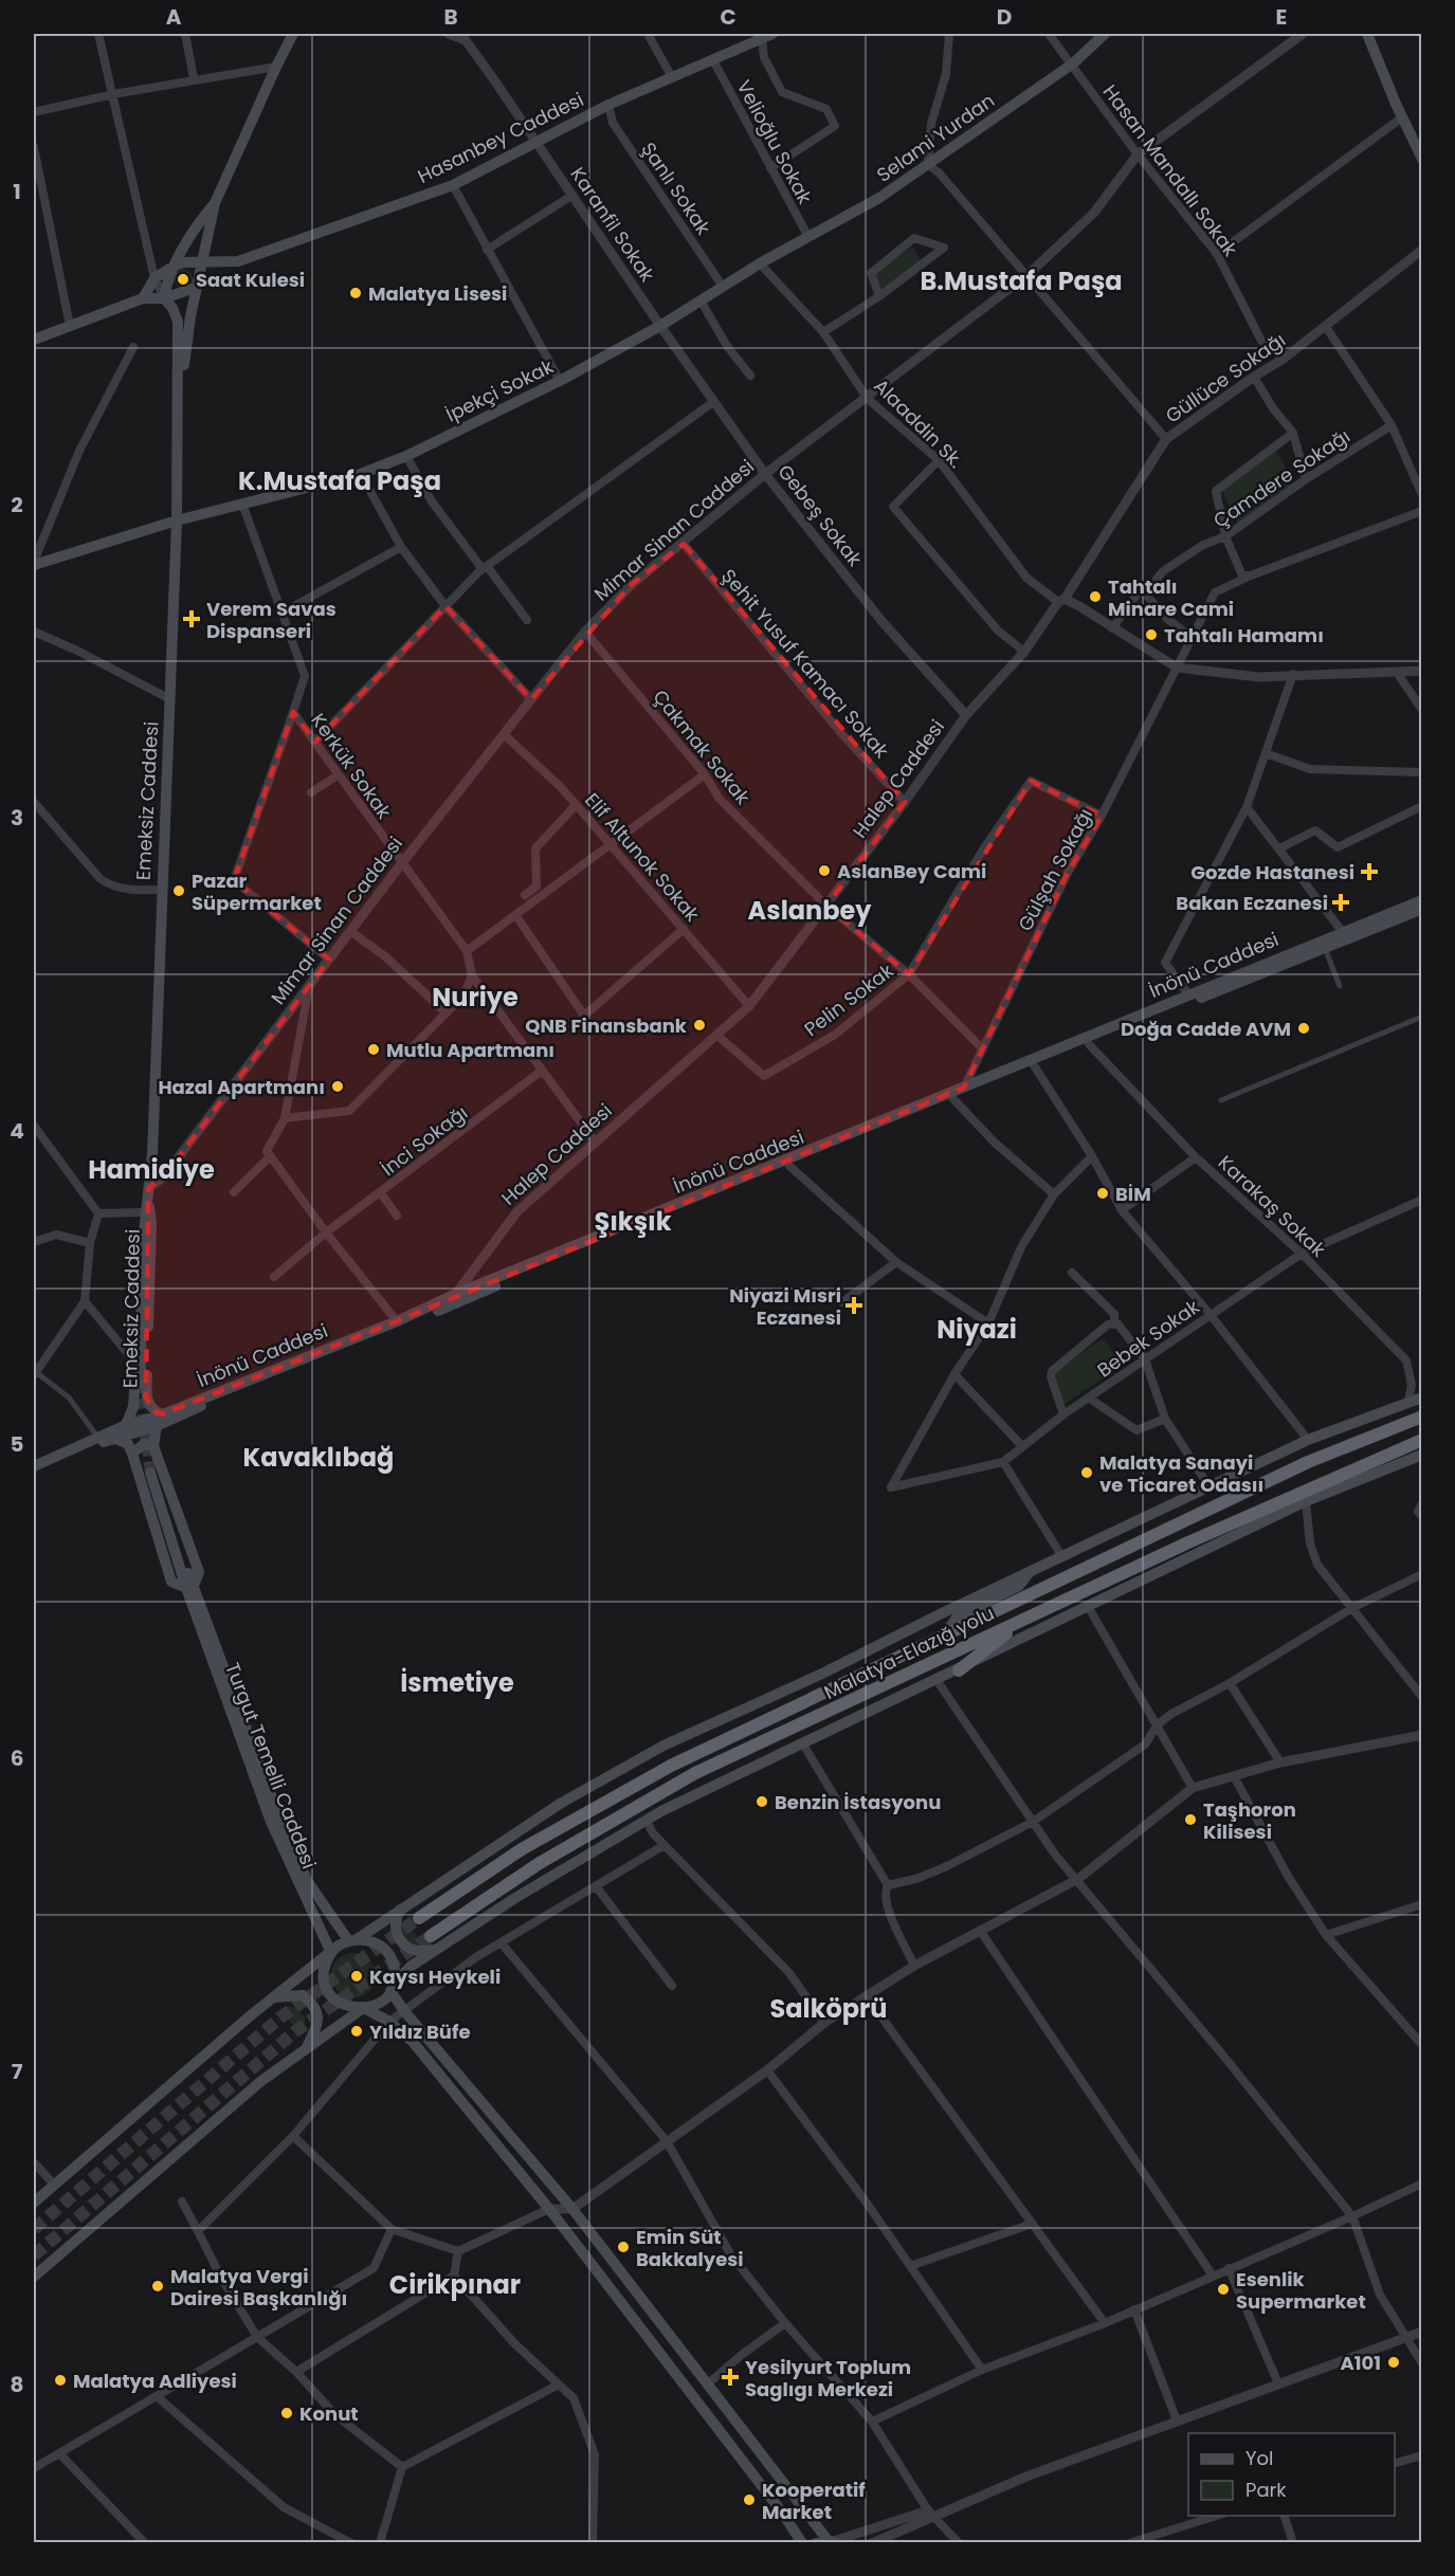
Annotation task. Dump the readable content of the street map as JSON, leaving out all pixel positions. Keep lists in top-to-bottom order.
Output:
{
  "streets": {
    "highway": ["Malatya-Elazığ yolu"],
    "main road": [
      "Hasanbey Caddesi",
      "Selami Yurdan",
      "İpekçi Sokak",
      "Emeksiz Caddesi",
      "İnönü Caddesi",
      "Turgut Temelli Caddesi"
    ],
    "street": [
      "Velioğlu Sokak",
      "Hasan Mandallı Sokak",
      "Şanlı Sokak",
      "Karanfil Sokak",
      "Güllüce Sokağı",
      "Alaaddin Sk.",
      "Çamdere Sokağı",
      "Gebeş Sokak",
      "Mimar Sinan Caddesi",
      "Şehit Yusuf Kamacı Sokak",
      "Çakmak Sokak",
      "Kerkük Sokak",
      "Halep Caddesi",
      "Elif Altunok Sokak",
      "Gülşah Sokağı",
      "Pelin Sokak",
      "İnci Sokağı",
      "Karakaş Sokak",
      "Bebek Sokak"
    ]
  },
  "crossings": [
    ["Hasanbey Caddesi", "Velioğlu Sokak"],
    ["Hasanbey Caddesi", "Şanlı Sokak"],
    ["Hasanbey Caddesi", "Karanfil Sokak"],
    ["Selami Yurdan", "Velioğlu Sokak"],
    ["Selami Yurdan", "Hasan Mandallı Sokak"],
    ["Selami Yurdan", "İpekçi Sokak"],
    ["Velioğlu Sokak", "İpekçi Sokak"],
    ["Hasan Mandallı Sokak", "Güllüce Sokağı"],
    ["Hasan Mandallı Sokak", "Mimar Sinan Caddesi"],
    ["Şanlı Sokak", "İpekçi Sokak"],
    ["Karanfil Sokak", "İpekçi Sokak"],
    ["Karanfil Sokak", "Gebeş Sokak"],
    ["Güllüce Sokağı", "Alaaddin Sk."],
    ["Güllüce Sokağı", "Halep Caddesi"],
    ["İpekçi Sokak", "Alaaddin Sk."],
    ["İpekçi Sokak", "Gebeş Sokak"],
    ["İpekçi Sokak", "Kerkük Sokak"],
    ["İpekçi Sokak", "Emeksiz Caddesi"],
    ["Alaaddin Sk.", "Mimar Sinan Caddesi"],
    ["Alaaddin Sk.", "Halep Caddesi"],
    ["Gebeş Sokak", "Mimar Sinan Caddesi"],
    ["Gebeş Sokak", "Halep Caddesi"],
    ["Mimar Sinan Caddesi", "Şehit Yusuf Kamacı Sokak"],
    ["Mimar Sinan Caddesi", "Çakmak Sokak"],
    ["Mimar Sinan Caddesi", "Kerkük Sokak"],
    ["Mimar Sinan Caddesi", "Emeksiz Caddesi"],
    ["Mimar Sinan Caddesi", "Elif Altunok Sokak"],
    ["Şehit Yusuf Kamacı Sokak", "Halep Caddesi"],
    ["Çakmak Sokak", "Halep Caddesi"],
    ["Çakmak Sokak", "Gülşah Sokağı"],
    ["Çakmak Sokak", "Pelin Sokak"],
    ["Halep Caddesi", "Elif Altunok Sokak"],
    ["Halep Caddesi", "İnönü Caddesi"],
    ["Halep Caddesi", "Pelin Sokak"],
    ["Emeksiz Caddesi", "İnönü Caddesi"],
    ["Gülşah Sokağı", "İnönü Caddesi"],
    ["İnönü Caddesi", "Karakaş Sokak"],
    ["İnönü Caddesi", "Turgut Temelli Caddesi"],
    ["Karakaş Sokak", "Bebek Sokak"]
  ],
  "districts": [
    "B.Mustafa Paşa",
    "K.Mustafa Paşa",
    "Aslanbey",
    "Nuriye",
    "Hamidiye",
    "Şıkşık",
    "Niyazi",
    "Kavaklıbağ",
    "İsmetiye",
    "Salköprü",
    "Cirikpınar"
  ],
  "places": {
    "other": [
      "Saat Kulesi",
      "Malatya Lisesi",
      "Tahtalı Minare Cami",
      "Tahtalı Hamamı",
      "AslanBey Cami",
      "Pazar Süpermarket",
      "QNB Finansbank",
      "Doğa Cadde AVM",
      "Mutlu Apartmanı",
      "Hazal Apartmanı",
      "BİM",
      "Malatya Sanayi ve Ticaret Odasıı",
      "Benzin İstasyonu",
      "Taşhoron Kilisesi",
      "Kaysı Heykeli",
      "Yıldız Büfe",
      "Emin Süt Bakkalyesi",
      "Malatya Vergi Dairesi Başkanlığı",
      "Esenlik Supermarket",
      "A101",
      "Malatya Adliyesi",
      "Konut",
      "Kooperatif Market"
    ],
    "health": [
      "Verem Savas Dispanseri",
      "Gozde Hastanesi",
      "Bakan Eczanesi",
      "Niyazi Mısri Eczanesi",
      "Yesilyurt Toplum Saglıgı Merkezi"
    ]
  },
  "legend": ["Yol", "Park"],
  "grid": {
    "columns": [
      "A",
      "B",
      "C",
      "D",
      "E"
    ],
    "rows": [
      "1",
      "2",
      "3",
      "4",
      "5",
      "6",
      "7",
      "8"
    ]
  }
}
